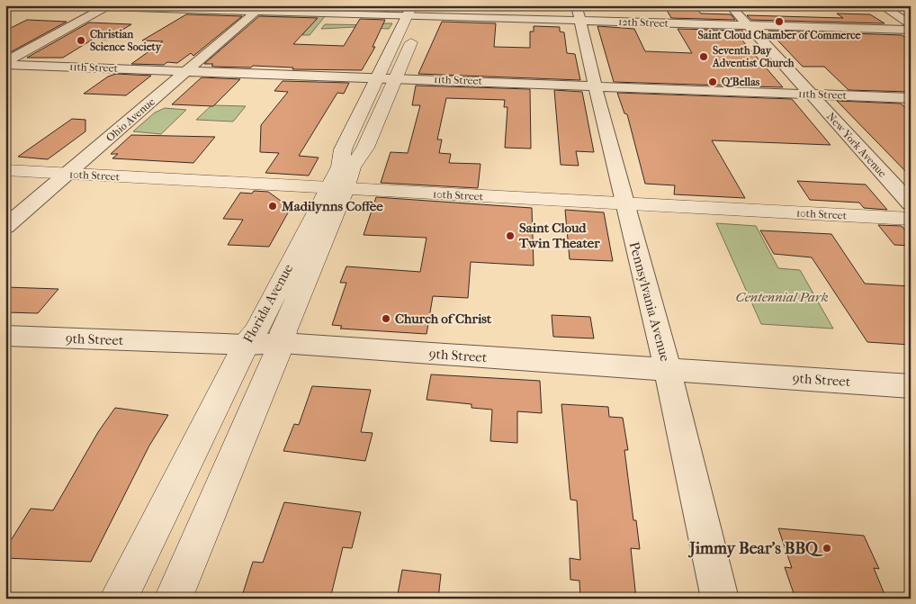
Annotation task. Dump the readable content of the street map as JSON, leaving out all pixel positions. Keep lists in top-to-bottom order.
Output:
{
  "streets": {
    "main road": ["10th Street", "Florida Avenue"],
    "street": [
      "12th Street",
      "11th Street",
      "Ohio Avenue",
      "New York Avenue",
      "Pennsylvania Avenue",
      "9th Street"
    ]
  },
  "crossings": [
    ["12th Street", "Ohio Avenue"],
    ["12th Street", "New York Avenue"],
    ["12th Street", "Pennsylvania Avenue"],
    ["12th Street", "Florida Avenue"],
    ["11th Street", "Ohio Avenue"],
    ["11th Street", "New York Avenue"],
    ["11th Street", "Pennsylvania Avenue"],
    ["11th Street", "Florida Avenue"],
    ["Ohio Avenue", "10th Street"],
    ["10th Street", "Pennsylvania Avenue"],
    ["10th Street", "Florida Avenue"],
    ["Pennsylvania Avenue", "9th Street"],
    ["Florida Avenue", "9th Street"]
  ],
  "parks": ["Centennial Park"],
  "places": [
    "Saint Cloud Chamber of Commerce",
    "Christian Science Society",
    "Seventh Day Adventist Church",
    "Q'Bellas",
    "Madilynns Coffee",
    "Saint Cloud Twin Theater",
    "Church of Christ",
    "Jimmy Bear's BBQ"
  ]
}
